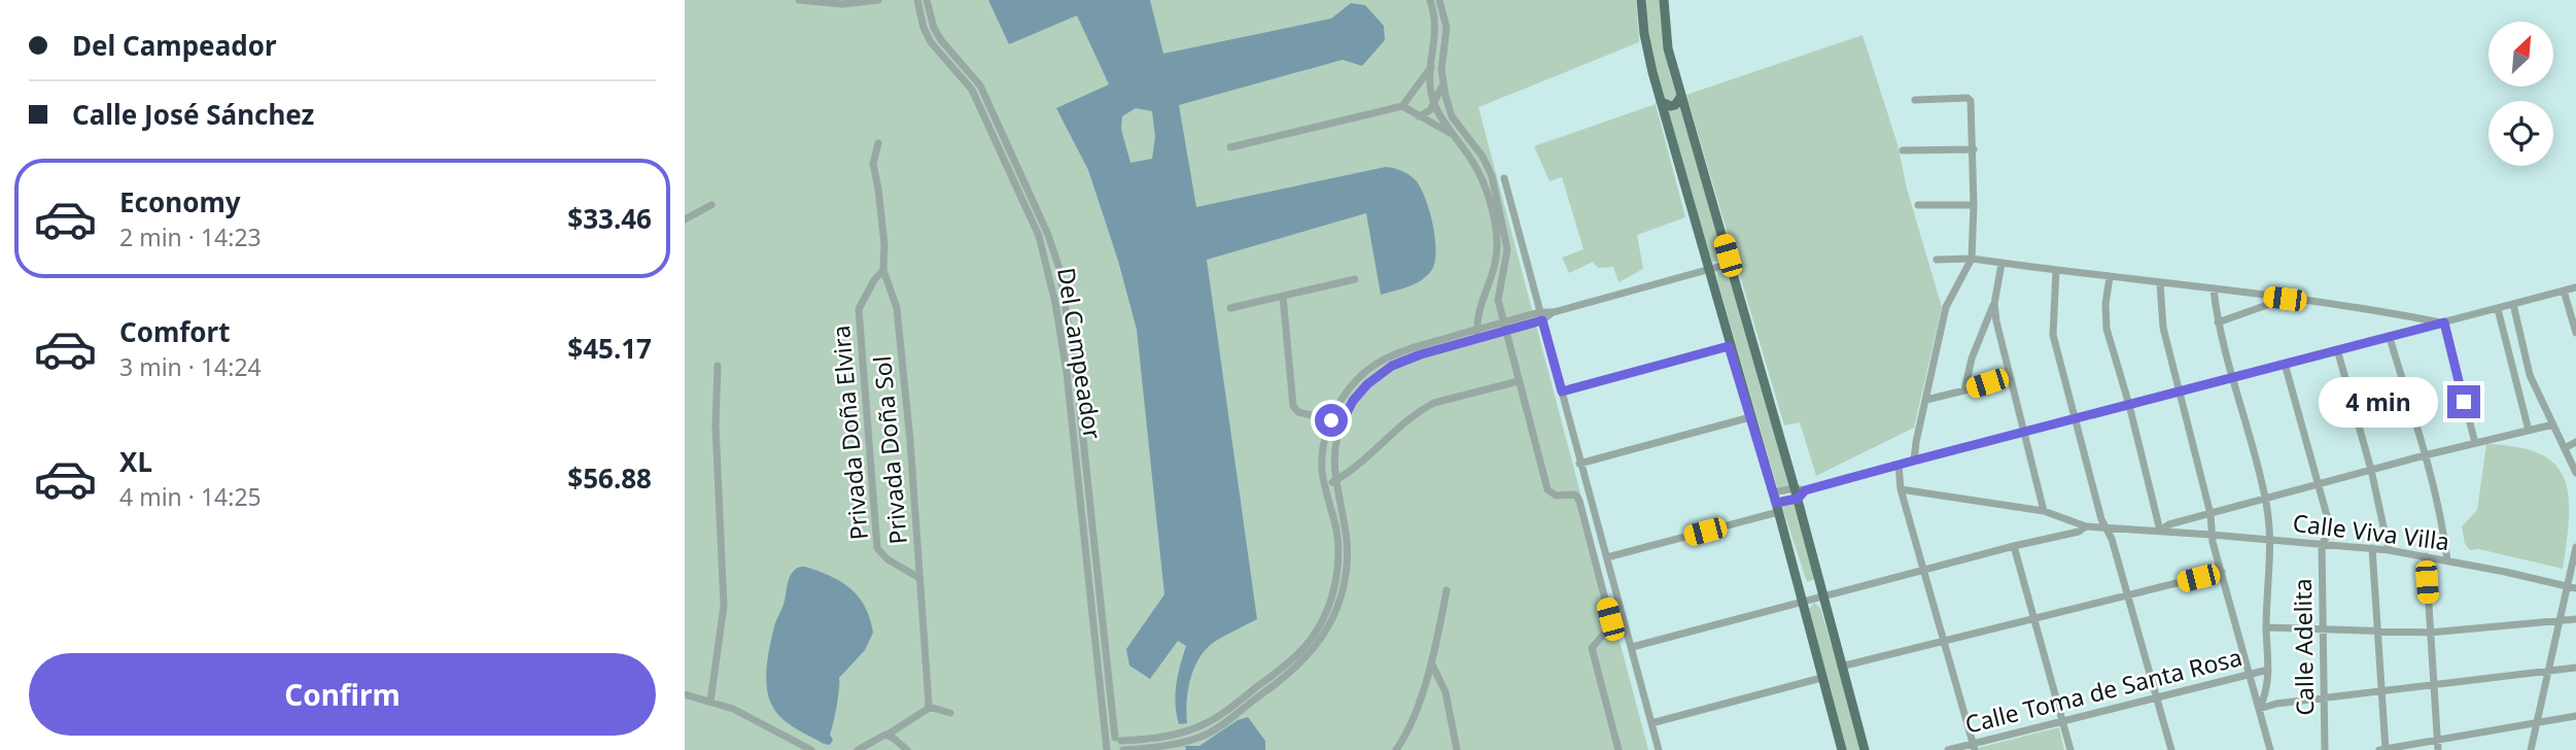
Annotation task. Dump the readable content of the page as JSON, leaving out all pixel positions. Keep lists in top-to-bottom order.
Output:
{
  "streets": {
    "street": [
      "Del Campeador",
      "Privada Doña Elvira",
      "Privada Doña Sol",
      "Calle Viva Villa",
      "Calle Adelita",
      "Calle Toma de Santa Rosa"
    ]
  },
  "crossings": [
    ["Privada Doña Elvira", "Privada Doña Sol"],
    ["Calle Viva Villa", "Calle Adelita"]
  ],
  "north": "top right",
  "page": {
    "banner": ["Del Campeador", "Calle José Sánchez"],
    "list": [
      {
        "name": "Economy",
        "note": "2 min · 14:23",
        "value": "$33.46"
      },
      {
        "name": "Comfort",
        "note": "3 min · 14:24",
        "value": "$45.17"
      },
      {
        "name": "XL",
        "note": "4 min · 14:25",
        "value": "$56.88"
      }
    ],
    "bubble": "4 min",
    "buttons": "Confirm"
  }
}
